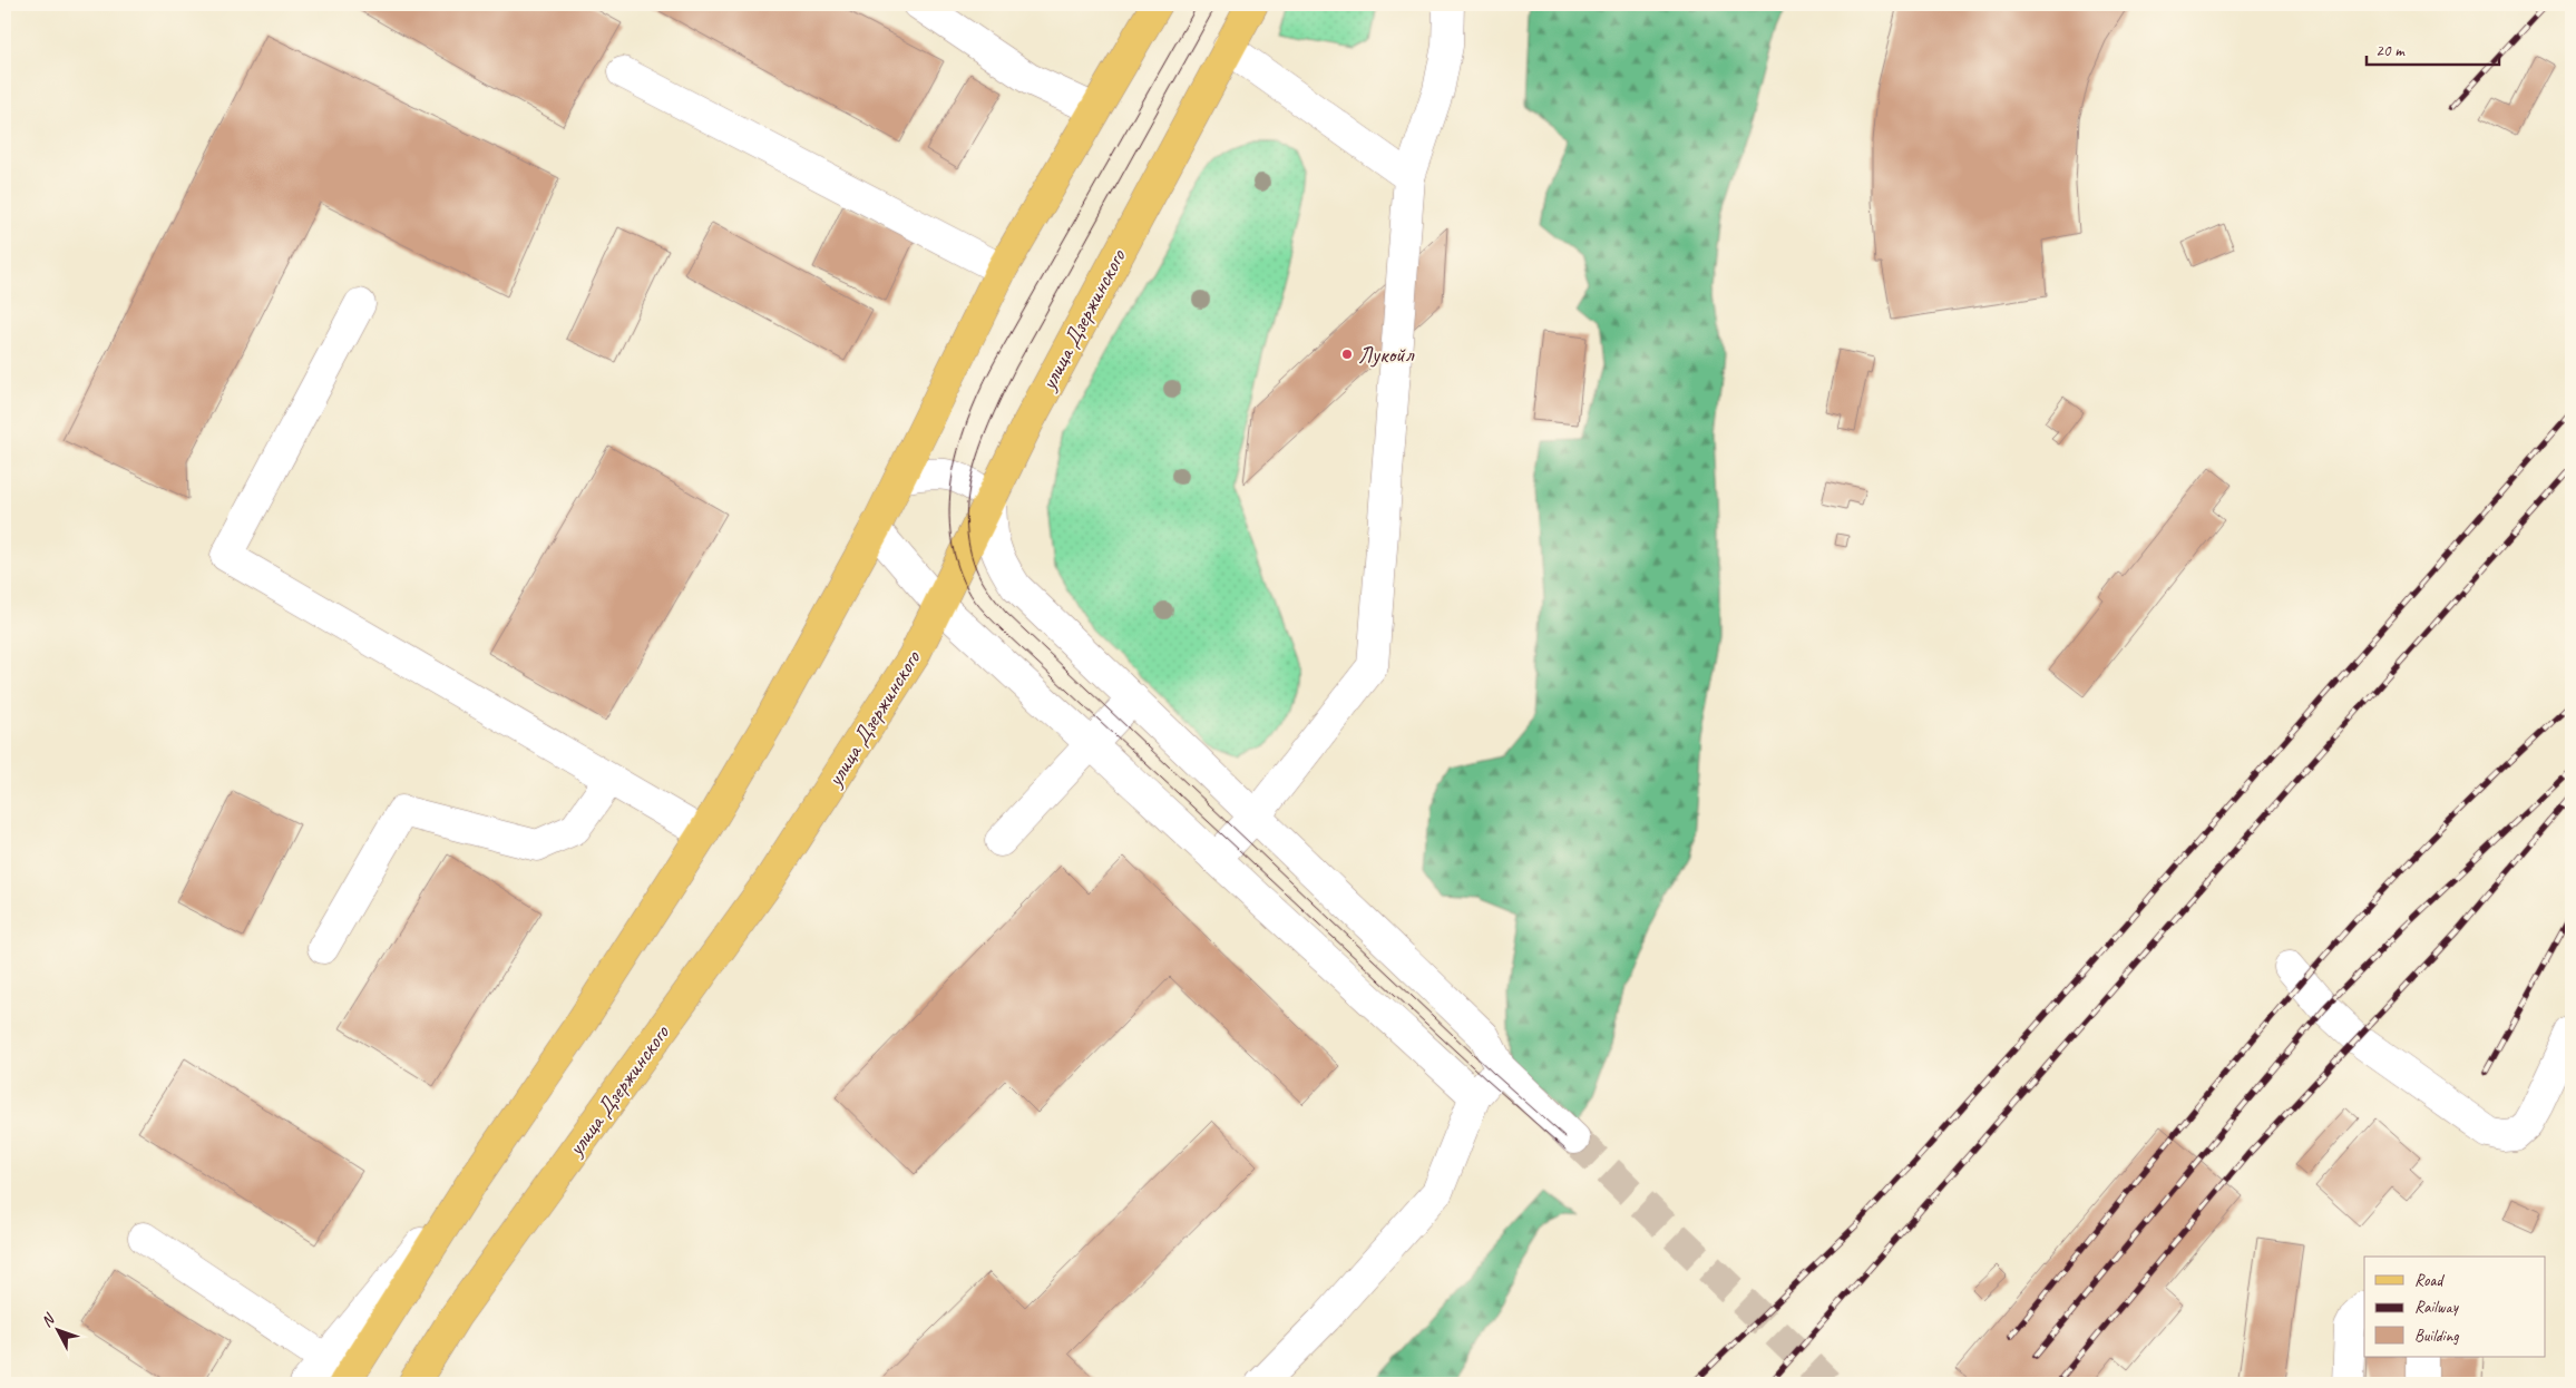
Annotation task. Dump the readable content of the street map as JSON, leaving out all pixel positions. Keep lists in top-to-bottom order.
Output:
{
  "streets": {
    "main road": ["улица Дзержинского"]
  },
  "places": ["Лукойл"],
  "legend": ["Road", "Railway", "Building"],
  "scale_bar": "20 m",
  "north": "top left"
}
